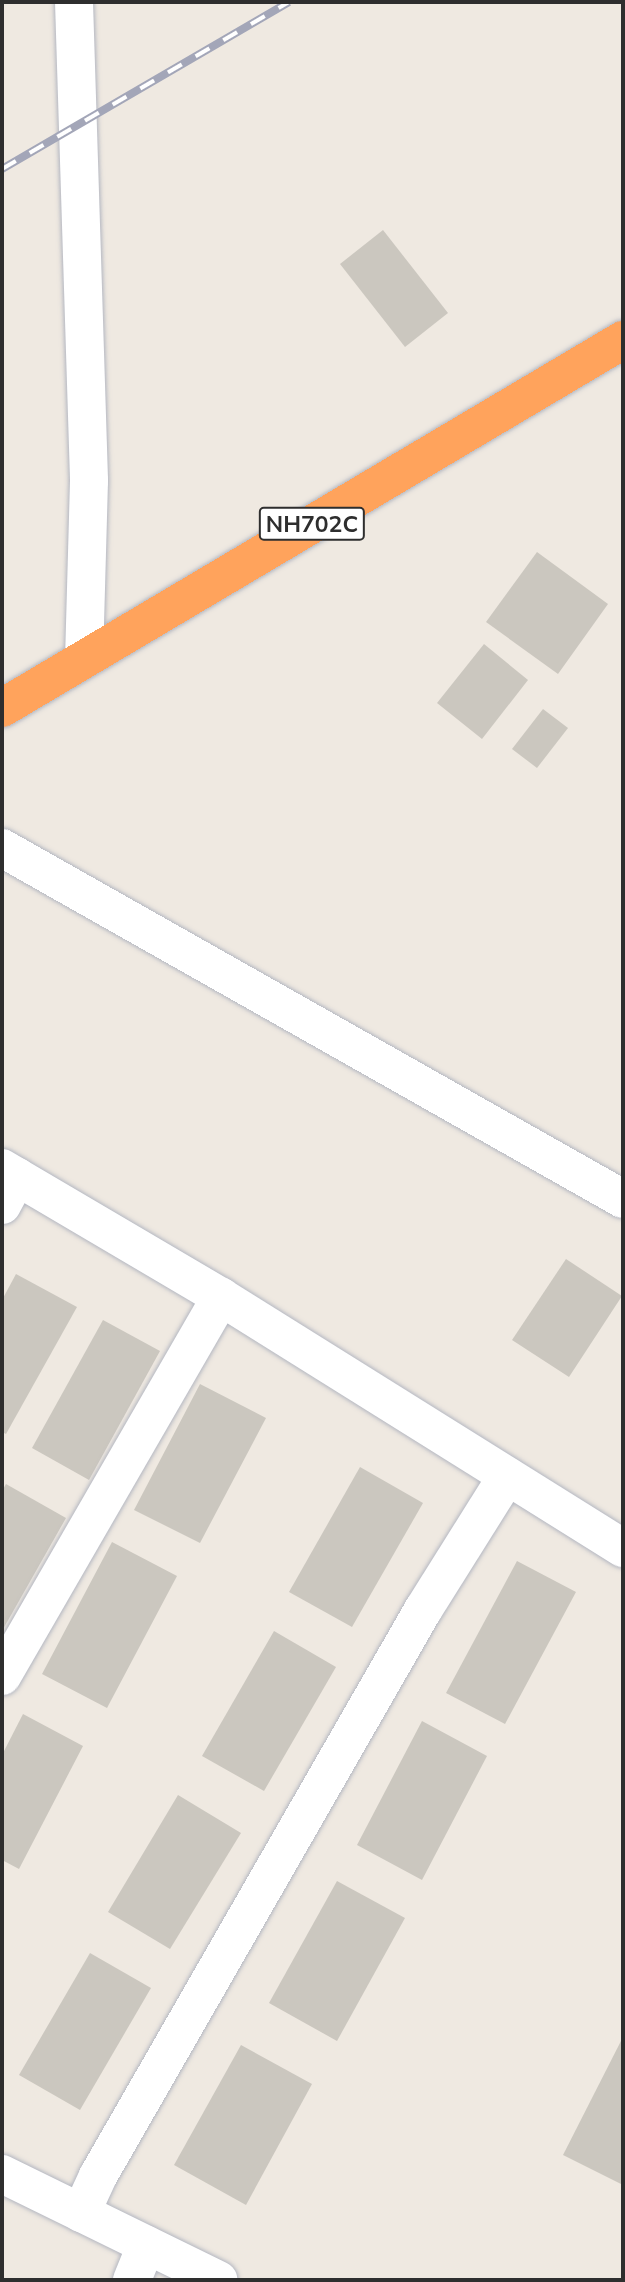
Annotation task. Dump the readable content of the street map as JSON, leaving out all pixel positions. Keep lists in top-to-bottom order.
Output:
{
  "streets": {
    "highway": ["NH702C"]
  }
}
